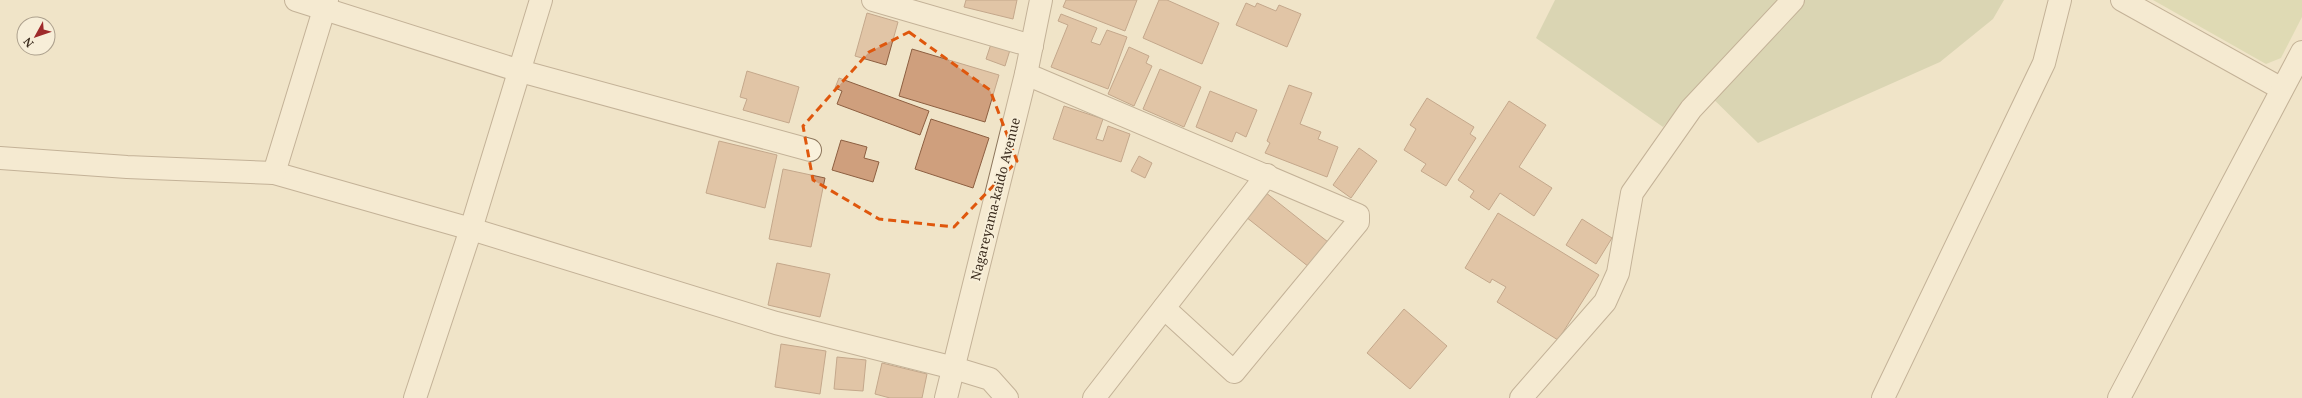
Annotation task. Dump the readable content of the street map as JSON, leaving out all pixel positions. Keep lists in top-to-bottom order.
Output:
{
  "streets": {
    "street": ["Nagareyama-kaido Avenue"]
  },
  "north": "bottom left"
}
